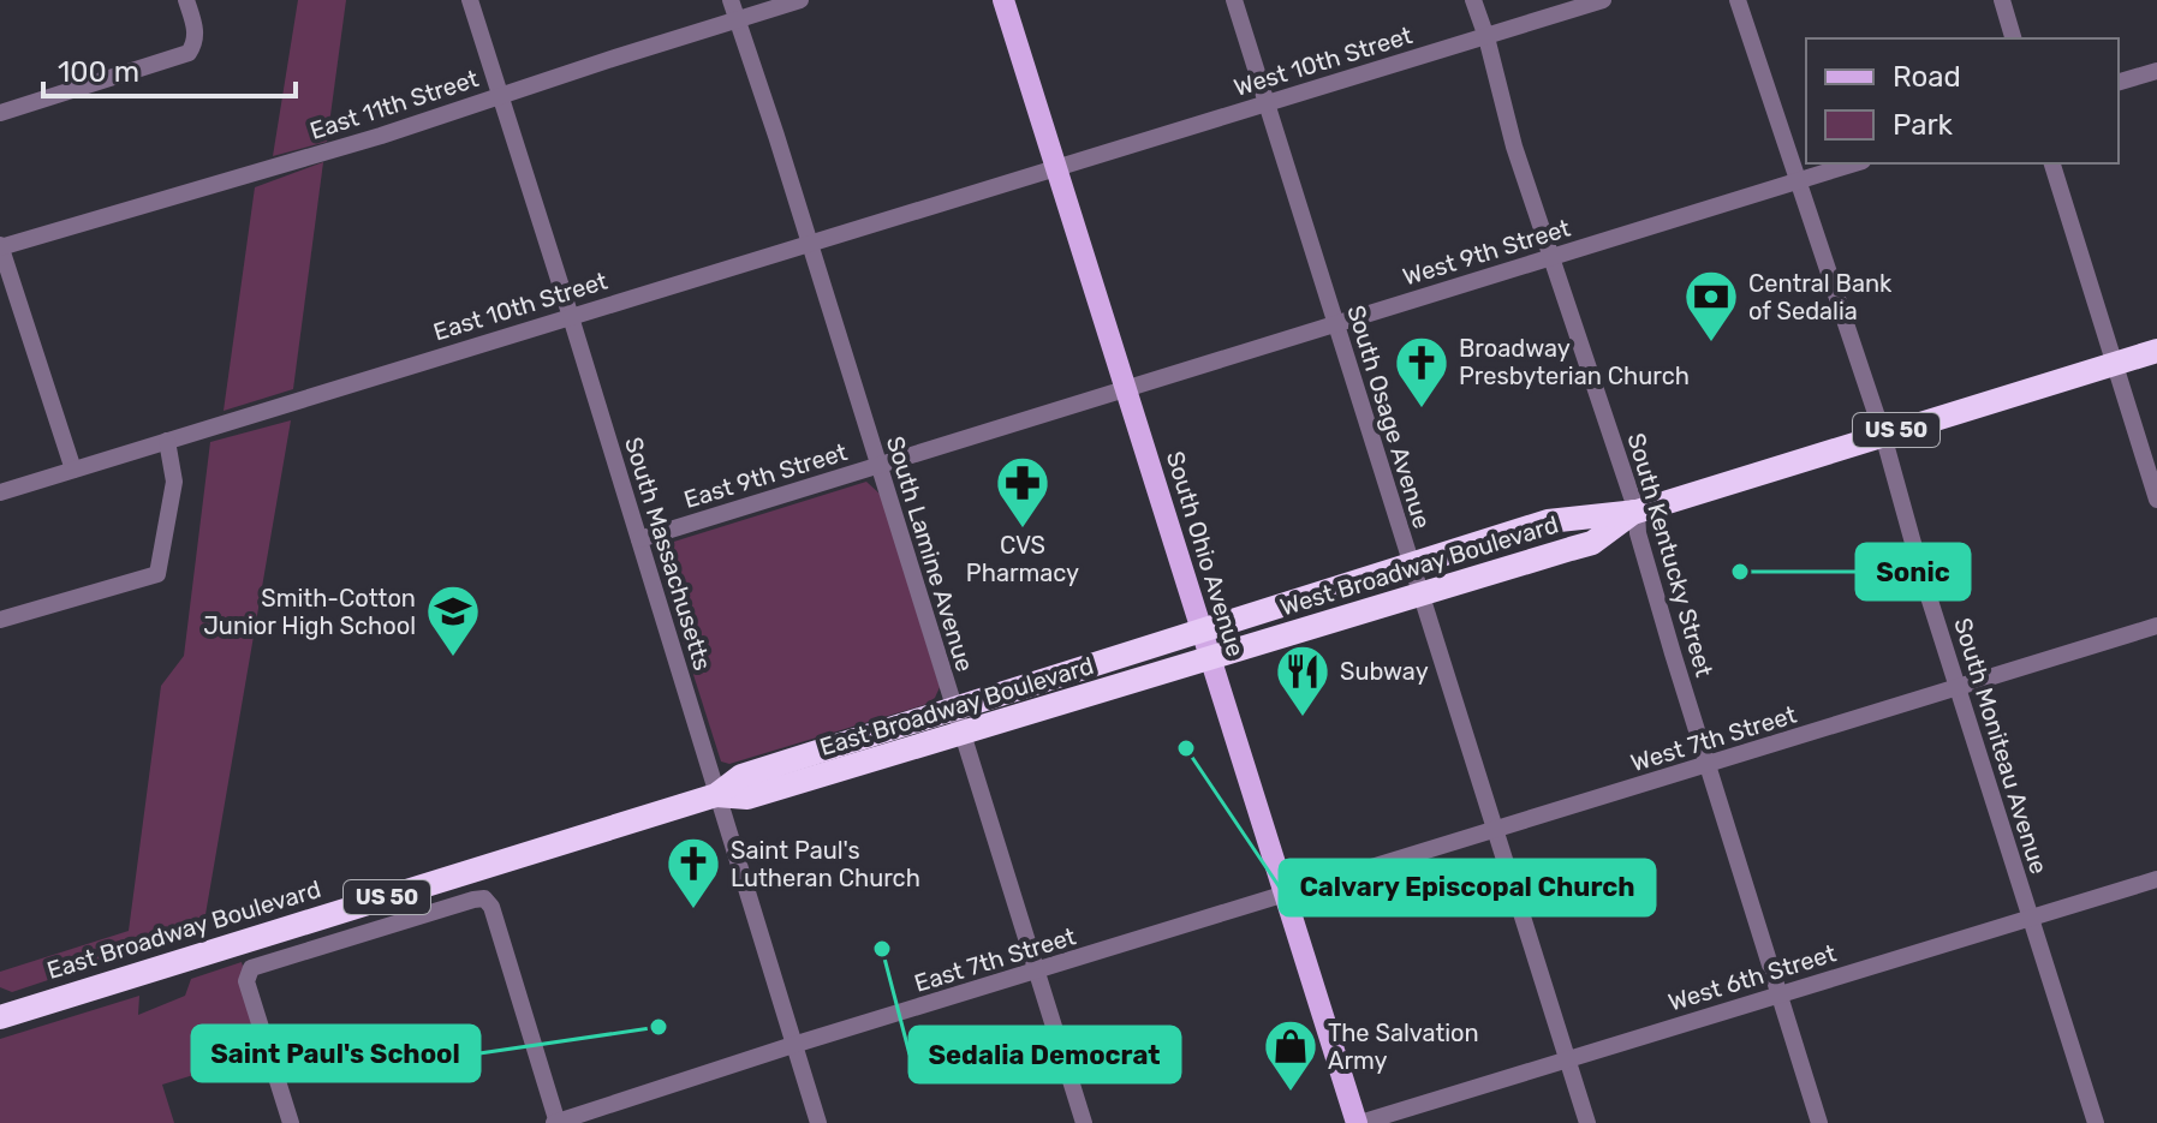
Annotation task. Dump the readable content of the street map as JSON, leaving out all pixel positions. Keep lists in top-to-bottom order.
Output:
{
  "streets": {
    "highway": ["US 50", "West Broadway Boulevard", "East Broadway Boulevard"],
    "main road": ["South Ohio Avenue"],
    "street": [
      "West 10th Street",
      "East 11th Street",
      "West 9th Street",
      "East 10th Street",
      "South Osage Avenue",
      "East 9th Street",
      "South Massachusetts",
      "South Lamine Avenue",
      "South Kentucky Street",
      "West 7th Street",
      "South Moniteau Avenue",
      "East 7th Street",
      "West 6th Street"
    ]
  },
  "crossings": [
    ["West 10th Street", "East 10th Street"],
    ["West 10th Street", "South Osage Avenue"],
    ["West 10th Street", "South Ohio Avenue"],
    ["West 10th Street", "South Kentucky Street"],
    ["East 11th Street", "South Massachusetts"],
    ["East 11th Street", "South Lamine Avenue"],
    ["West 9th Street", "South Osage Avenue"],
    ["West 9th Street", "East 9th Street"],
    ["West 9th Street", "South Ohio Avenue"],
    ["West 9th Street", "South Kentucky Street"],
    ["West 9th Street", "South Moniteau Avenue"],
    ["East 10th Street", "South Massachusetts"],
    ["East 10th Street", "South Lamine Avenue"],
    ["East 10th Street", "South Ohio Avenue"],
    ["South Osage Avenue", "West Broadway Boulevard"],
    ["South Osage Avenue", "West 7th Street"],
    ["South Osage Avenue", "West 6th Street"],
    ["East 9th Street", "South Massachusetts"],
    ["East 9th Street", "South Lamine Avenue"],
    ["East 9th Street", "South Ohio Avenue"],
    ["South Massachusetts", "East Broadway Boulevard"],
    ["South Massachusetts", "East 7th Street"],
    ["South Lamine Avenue", "East Broadway Boulevard"],
    ["South Lamine Avenue", "East 7th Street"],
    ["South Ohio Avenue", "West Broadway Boulevard"],
    ["South Ohio Avenue", "East Broadway Boulevard"],
    ["South Ohio Avenue", "West 7th Street"],
    ["South Ohio Avenue", "East 7th Street"],
    ["South Ohio Avenue", "West 6th Street"],
    ["South Kentucky Street", "West Broadway Boulevard"],
    ["South Kentucky Street", "West 7th Street"],
    ["South Kentucky Street", "West 6th Street"],
    ["West Broadway Boulevard", "East Broadway Boulevard"],
    ["West Broadway Boulevard", "South Moniteau Avenue"],
    ["West 7th Street", "South Moniteau Avenue"],
    ["West 7th Street", "East 7th Street"],
    ["South Moniteau Avenue", "West 6th Street"]
  ],
  "places": {
    "bank": ["Central Bank of Sedalia"],
    "church": ["Broadway Presbyterian Church", "Saint Paul's Lutheran Church"],
    "pharmacy": ["CVS Pharmacy"],
    "other": [
      "Sonic",
      "Calvary Episcopal Church",
      "Sedalia Democrat",
      "Saint Paul's School"
    ],
    "school or university": ["Smith-Cotton Junior High School"],
    "restaurant": ["Subway"],
    "shop": ["The Salvation Army"]
  },
  "legend": ["Road", "Park"],
  "scale_bar": "100 m"
}
